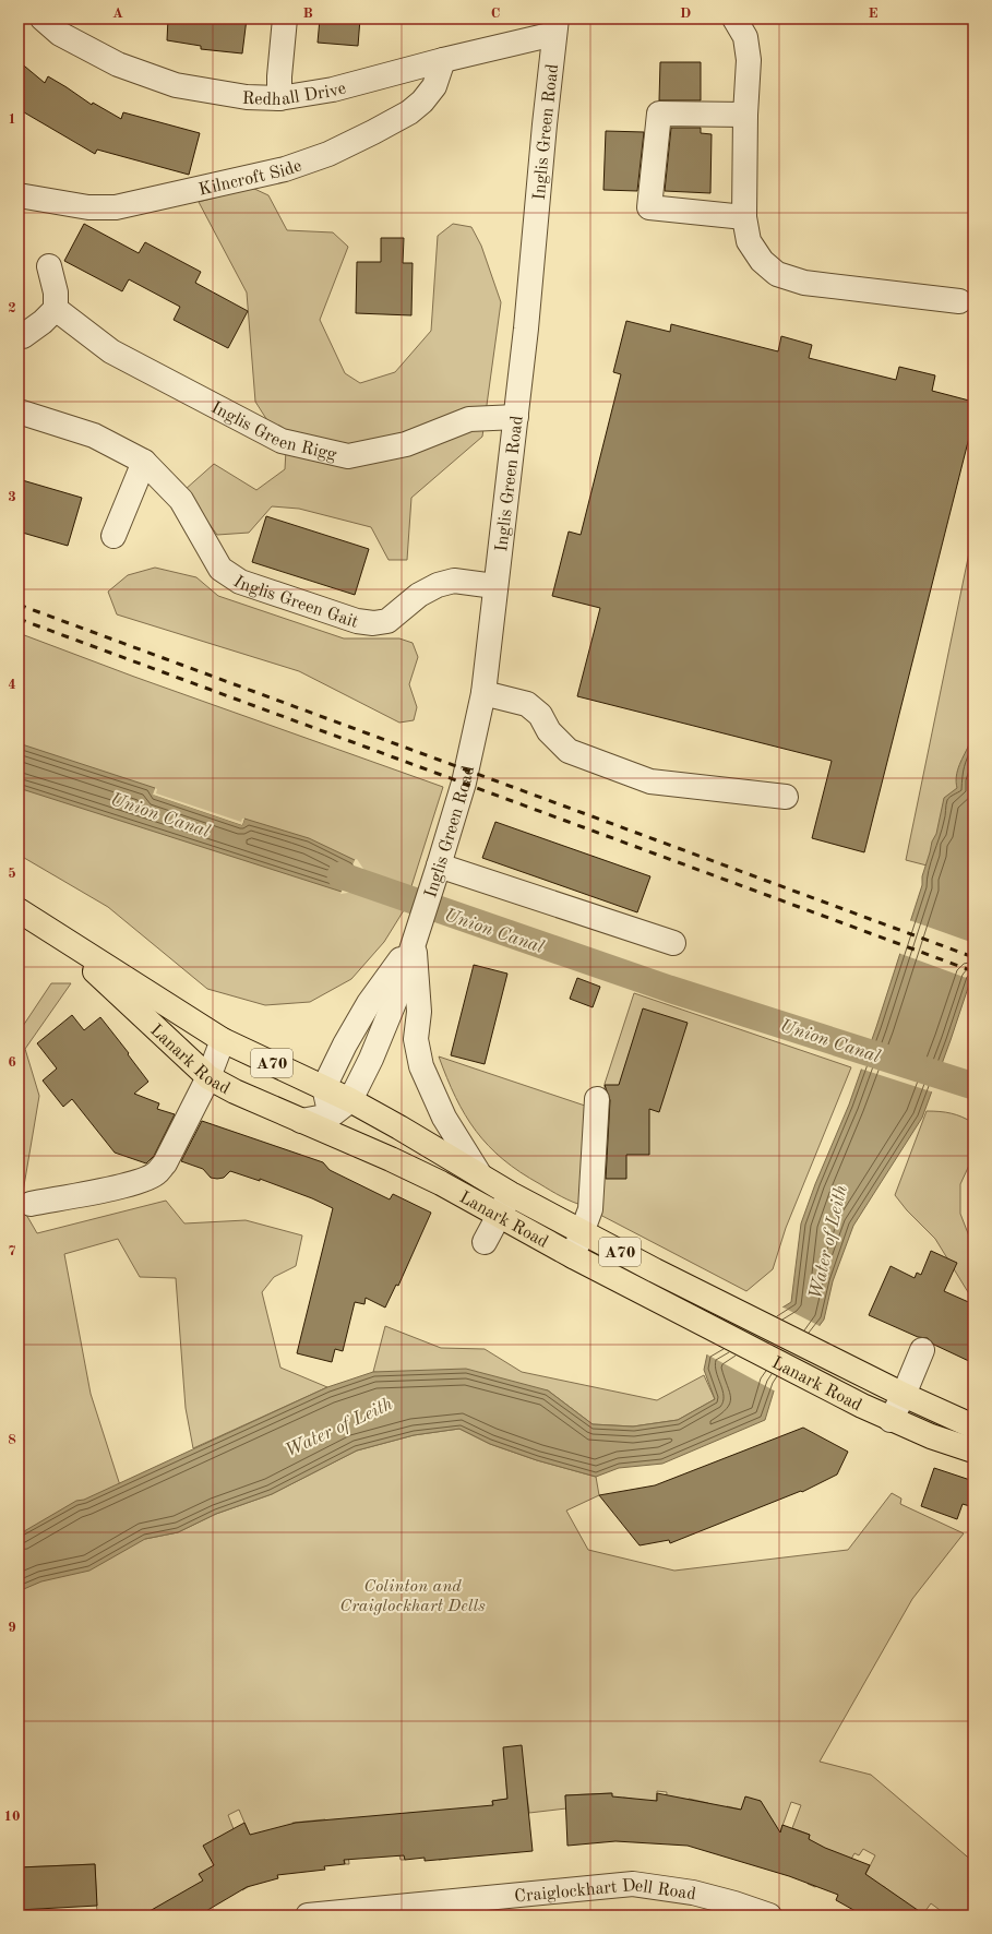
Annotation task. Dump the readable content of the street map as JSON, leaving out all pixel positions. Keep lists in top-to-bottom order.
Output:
{
  "streets": {
    "main road": ["Lanark Road", "A70"],
    "street": [
      "Redhall Drive",
      "Inglis Green Road",
      "Kilncroft Side",
      "Inglis Green Rigg",
      "Inglis Green Gait",
      "Craiglockhart Dell Road"
    ]
  },
  "crossings": [
    ["Redhall Drive", "Inglis Green Road"],
    ["Redhall Drive", "Kilncroft Side"],
    ["Inglis Green Road", "Inglis Green Rigg"],
    ["Inglis Green Road", "Inglis Green Gait"],
    ["Inglis Green Road", "Lanark Road"]
  ],
  "water": ["Union Canal", "Water of Leith"],
  "parks": ["Colinton and Craiglockhart Dells"],
  "grid": {
    "columns": [
      "A",
      "B",
      "C",
      "D",
      "E"
    ],
    "rows": [
      "1",
      "2",
      "3",
      "4",
      "5",
      "6",
      "7",
      "8",
      "9",
      "10"
    ]
  }
}
